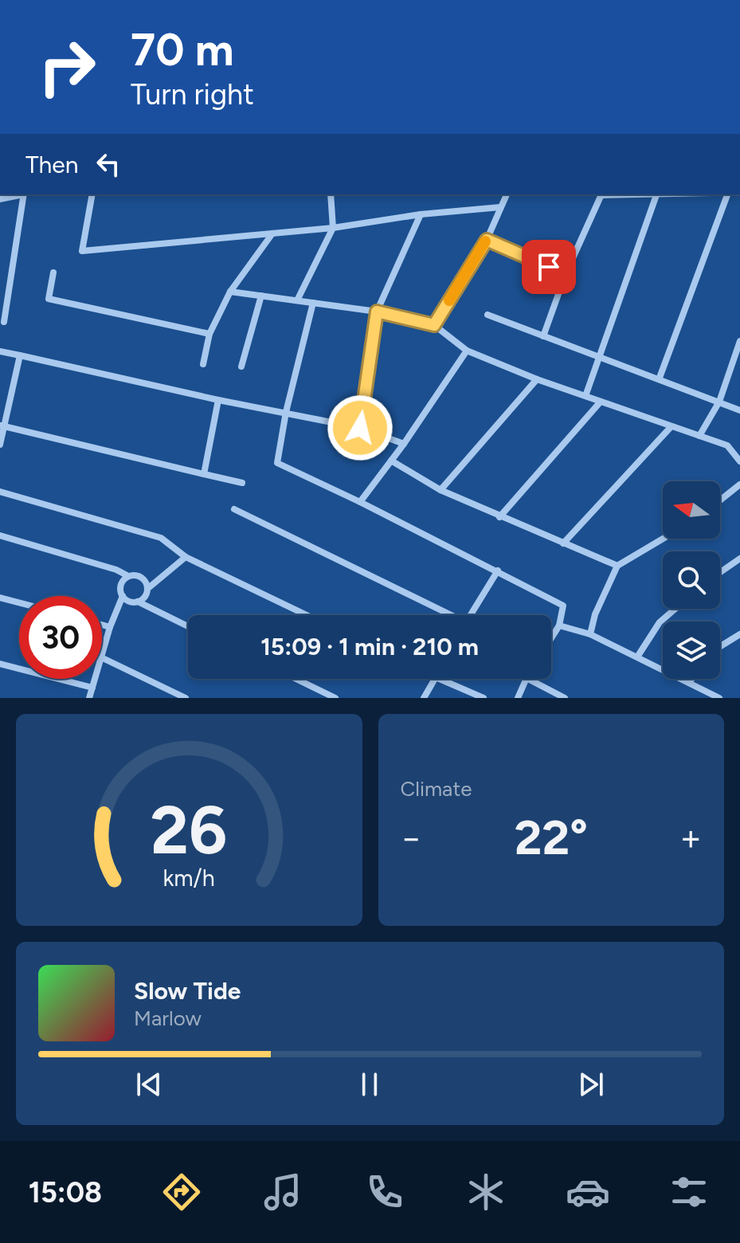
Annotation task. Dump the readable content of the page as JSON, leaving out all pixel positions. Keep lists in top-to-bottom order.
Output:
{
  "north": "left",
  "page": {
    "turn": ["70 m", "Turn right"],
    "then": "Then",
    "limit": "30",
    "trip": "15:09 · 1 min · 210 m",
    "tile": "Climate",
    "heat": ["−", "22°", "+"],
    "song": ["Slow Tide", "Marlow"],
    "tabs": "15:08",
    "gauge": ["26", "km/h"]
  }
}
